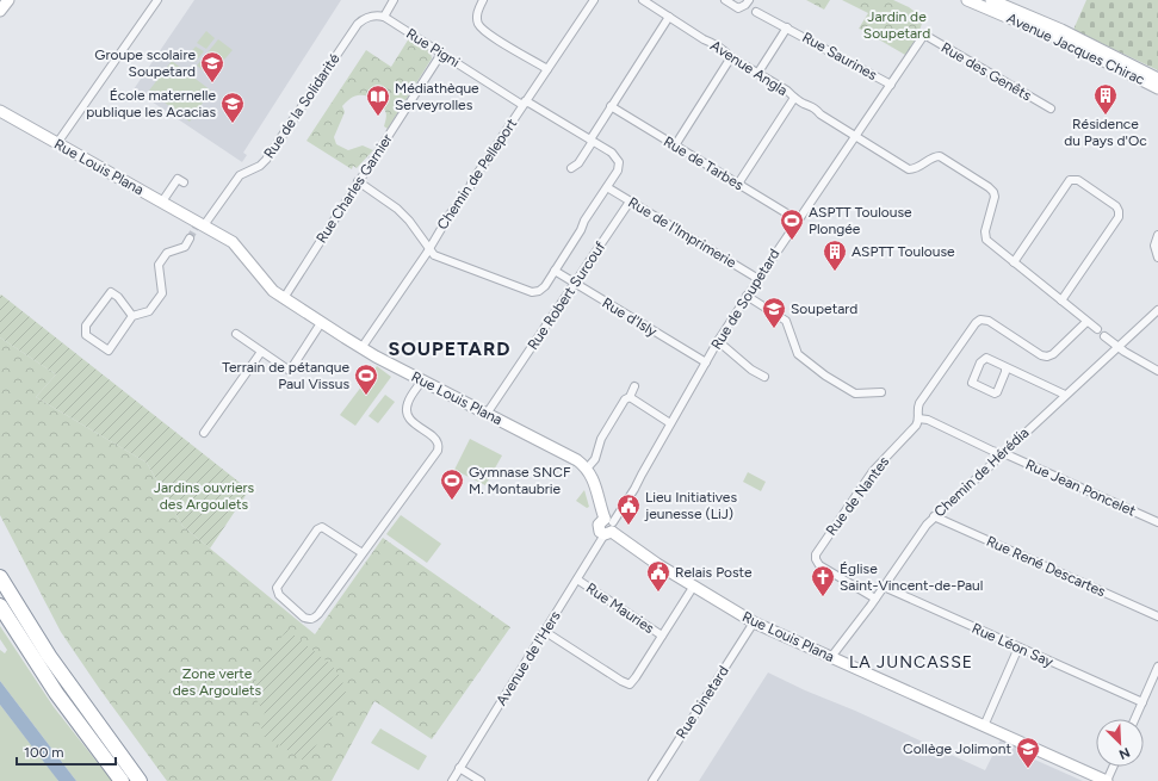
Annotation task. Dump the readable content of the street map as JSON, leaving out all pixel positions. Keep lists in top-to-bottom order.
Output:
{
  "streets": {
    "street": [
      "Rue Pigni",
      "Avenue Jacques Chirac",
      "Rue Saurines",
      "Avenue Angla",
      "Rue des Genêts",
      "Rue de la Solidarité",
      "Rue de Tarbes",
      "Rue Louis Plana",
      "Chemin de Pelleport",
      "Rue Charles Garnier",
      "Rue de l'Imprimerie",
      "Rue Robert Surcouf",
      "Rue de Soupetard",
      "Rue d'Isly",
      "Chemin de Hérédia",
      "Rue Jean Poncelet",
      "Rue de Nantes",
      "Rue René Descartes",
      "Rue Mauries",
      "Rue Léon Say",
      "Avenue de l'Hers",
      "Rue Dinetard"
    ]
  },
  "crossings": [
    ["Rue Pigni", "Rue de la Solidarité"],
    ["Rue Pigni", "Chemin de Pelleport"],
    ["Rue Pigni", "Rue Charles Garnier"],
    ["Rue Pigni", "Rue de l'Imprimerie"],
    ["Rue Saurines", "Avenue Angla"],
    ["Rue Saurines", "Rue des Genêts"],
    ["Rue Saurines", "Rue de Soupetard"],
    ["Avenue Angla", "Rue de Soupetard"],
    ["Rue des Genêts", "Rue de Soupetard"],
    ["Rue de la Solidarité", "Rue Louis Plana"],
    ["Rue de Tarbes", "Rue de Soupetard"],
    ["Rue Louis Plana", "Chemin de Pelleport"],
    ["Rue Louis Plana", "Rue Charles Garnier"],
    ["Rue Louis Plana", "Rue Robert Surcouf"],
    ["Rue Louis Plana", "Rue de Soupetard"],
    ["Rue Louis Plana", "Chemin de Hérédia"],
    ["Rue Louis Plana", "Avenue de l'Hers"],
    ["Rue Louis Plana", "Rue Dinetard"],
    ["Rue de l'Imprimerie", "Rue Robert Surcouf"],
    ["Rue de l'Imprimerie", "Rue de Soupetard"],
    ["Rue Robert Surcouf", "Rue d'Isly"],
    ["Rue de Soupetard", "Rue d'Isly"],
    ["Rue de Soupetard", "Avenue de l'Hers"],
    ["Chemin de Hérédia", "Rue Jean Poncelet"],
    ["Chemin de Hérédia", "Rue de Nantes"],
    ["Chemin de Hérédia", "Rue René Descartes"],
    ["Chemin de Hérédia", "Rue Léon Say"],
    ["Rue Jean Poncelet", "Rue de Nantes"],
    ["Rue Mauries", "Avenue de l'Hers"]
  ],
  "districts": ["SOUPETARD", "LA JUNCASSE"],
  "parks": ["Jardin de Soupetard", "Jardins ouvriers des Argoulets", "Zone verte des Argoulets"],
  "places": {
    "school or university": [
      "Groupe scolaire Soupetard",
      "École maternelle publique les Acacias",
      "Soupetard",
      "Collège Jolimont"
    ],
    "building": ["Résidence du Pays d'Oc", "ASPTT Toulouse"],
    "library": ["Médiathèque Serveyrolles"],
    "sports": ["ASPTT Toulouse Plongée", "Terrain de pétanque Paul Vissus", "Gymnase SNCF M. Montaubrie"],
    "public building": ["Lieu Initiatives jeunesse (LiJ)", "Relais Poste"],
    "church": ["Église Saint-Vincent-de-Paul"]
  },
  "scale_bar": "100 m",
  "north": "bottom right"
}
